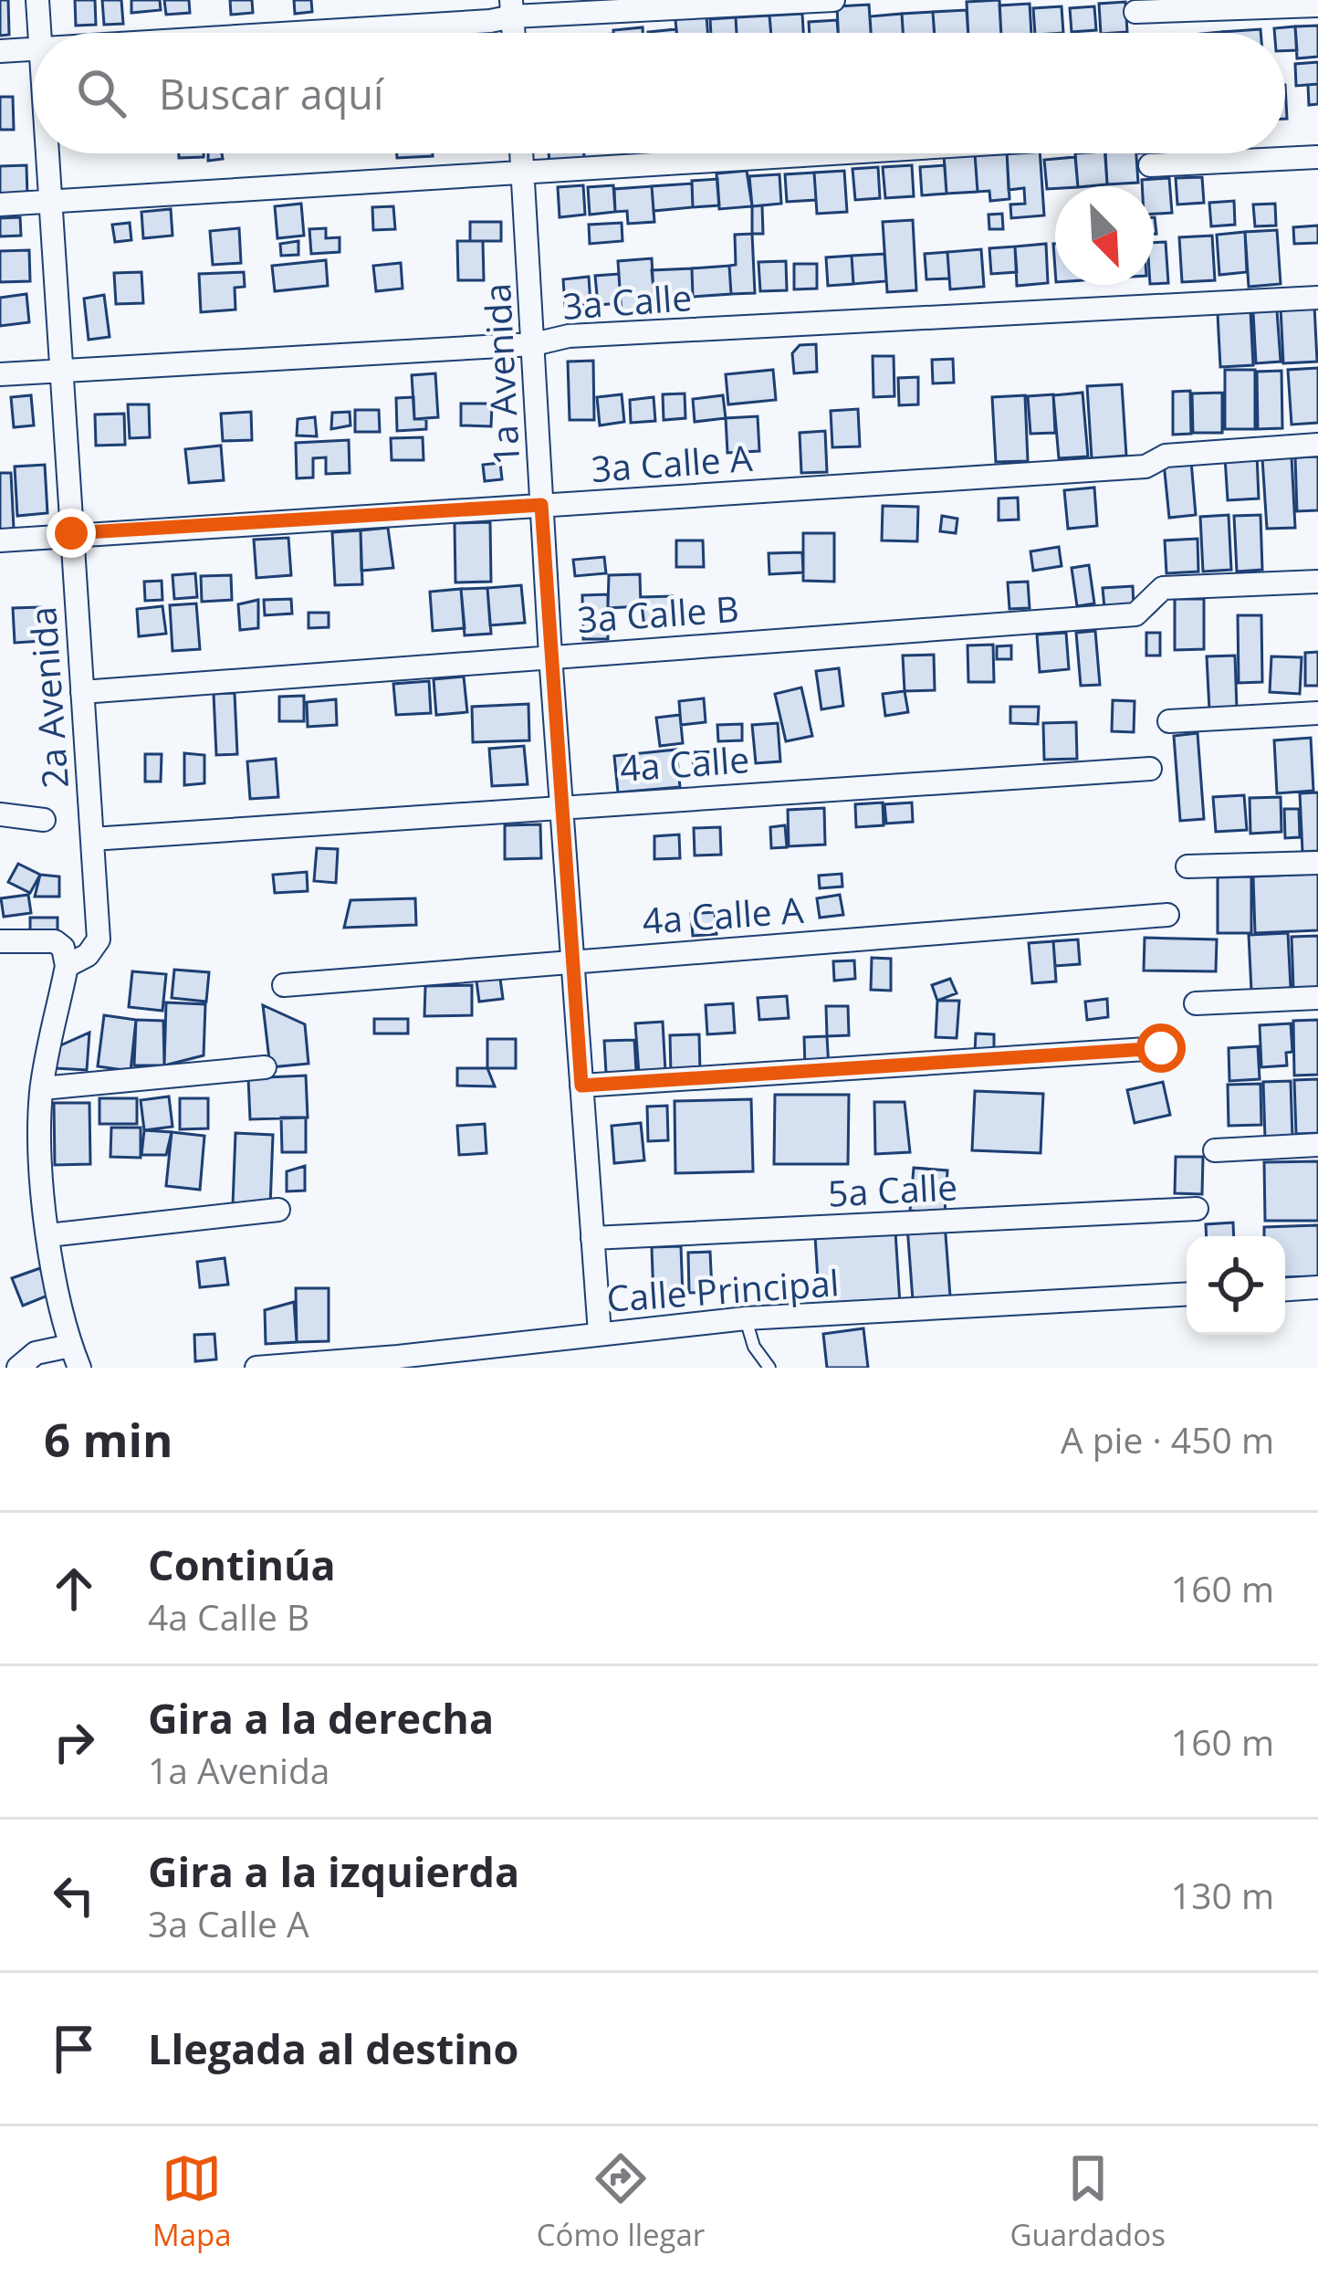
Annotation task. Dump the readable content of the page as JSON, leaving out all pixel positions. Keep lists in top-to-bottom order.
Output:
{
  "streets": {
    "street": [
      "3a Calle",
      "1a Avenida",
      "3a Calle A",
      "3a Calle B",
      "2a Avenida",
      "4a Calle",
      "4a Calle A",
      "5a Calle",
      "Calle Principal"
    ]
  },
  "crossings": [
    ["3a Calle", "1a Avenida"],
    ["3a Calle", "2a Avenida"],
    ["1a Avenida", "3a Calle A"],
    ["1a Avenida", "3a Calle B"],
    ["1a Avenida", "4a Calle"],
    ["1a Avenida", "4a Calle A"],
    ["1a Avenida", "5a Calle"],
    ["1a Avenida", "Calle Principal"],
    ["3a Calle A", "2a Avenida"],
    ["3a Calle B", "2a Avenida"],
    ["2a Avenida", "4a Calle"]
  ],
  "north": "bottom right",
  "page": {
    "search": "Buscar aquí",
    "heading": ["6 min", "A pie · 450 m"],
    "list": [
      ["Continúa", "4a Calle B", "160 m"],
      ["Gira a la derecha", "1a Avenida", "160 m"],
      ["Gira a la izquierda", "3a Calle A", "130 m"],
      "Llegada al destino"
    ],
    "nav": ["Mapa", "Cómo llegar", "Guardados"]
  }
}
